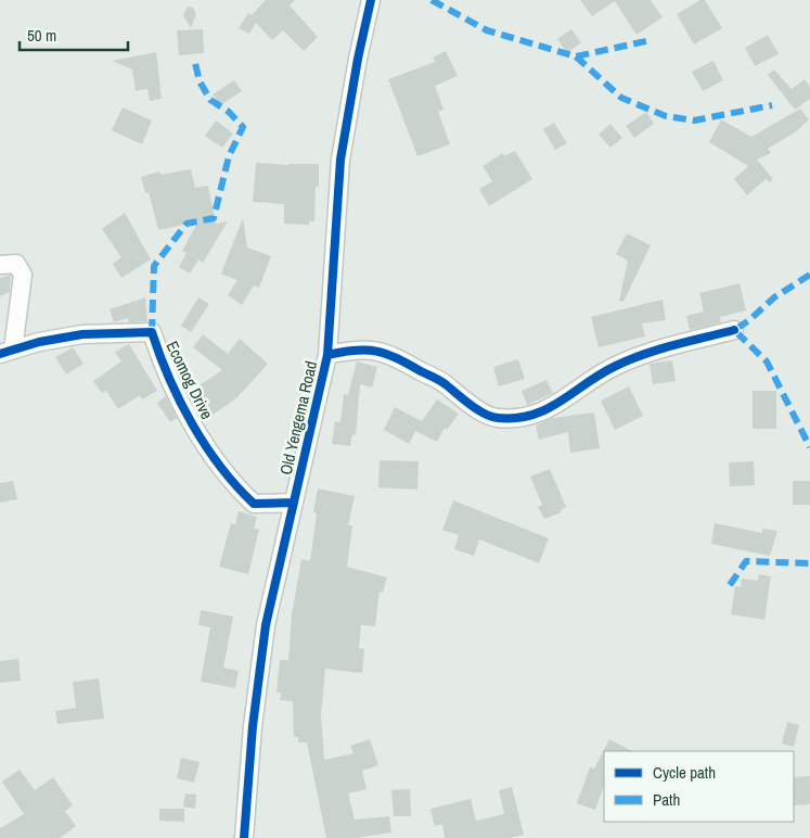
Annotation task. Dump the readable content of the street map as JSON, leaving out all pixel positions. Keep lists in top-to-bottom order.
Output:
{
  "streets": {
    "street": ["Ecomog Drive", "Old Yengema Road"]
  },
  "crossings": [
    ["Ecomog Drive", "Old Yengema Road"]
  ],
  "legend": ["Cycle path", "Path"],
  "scale_bar": "50 m"
}
